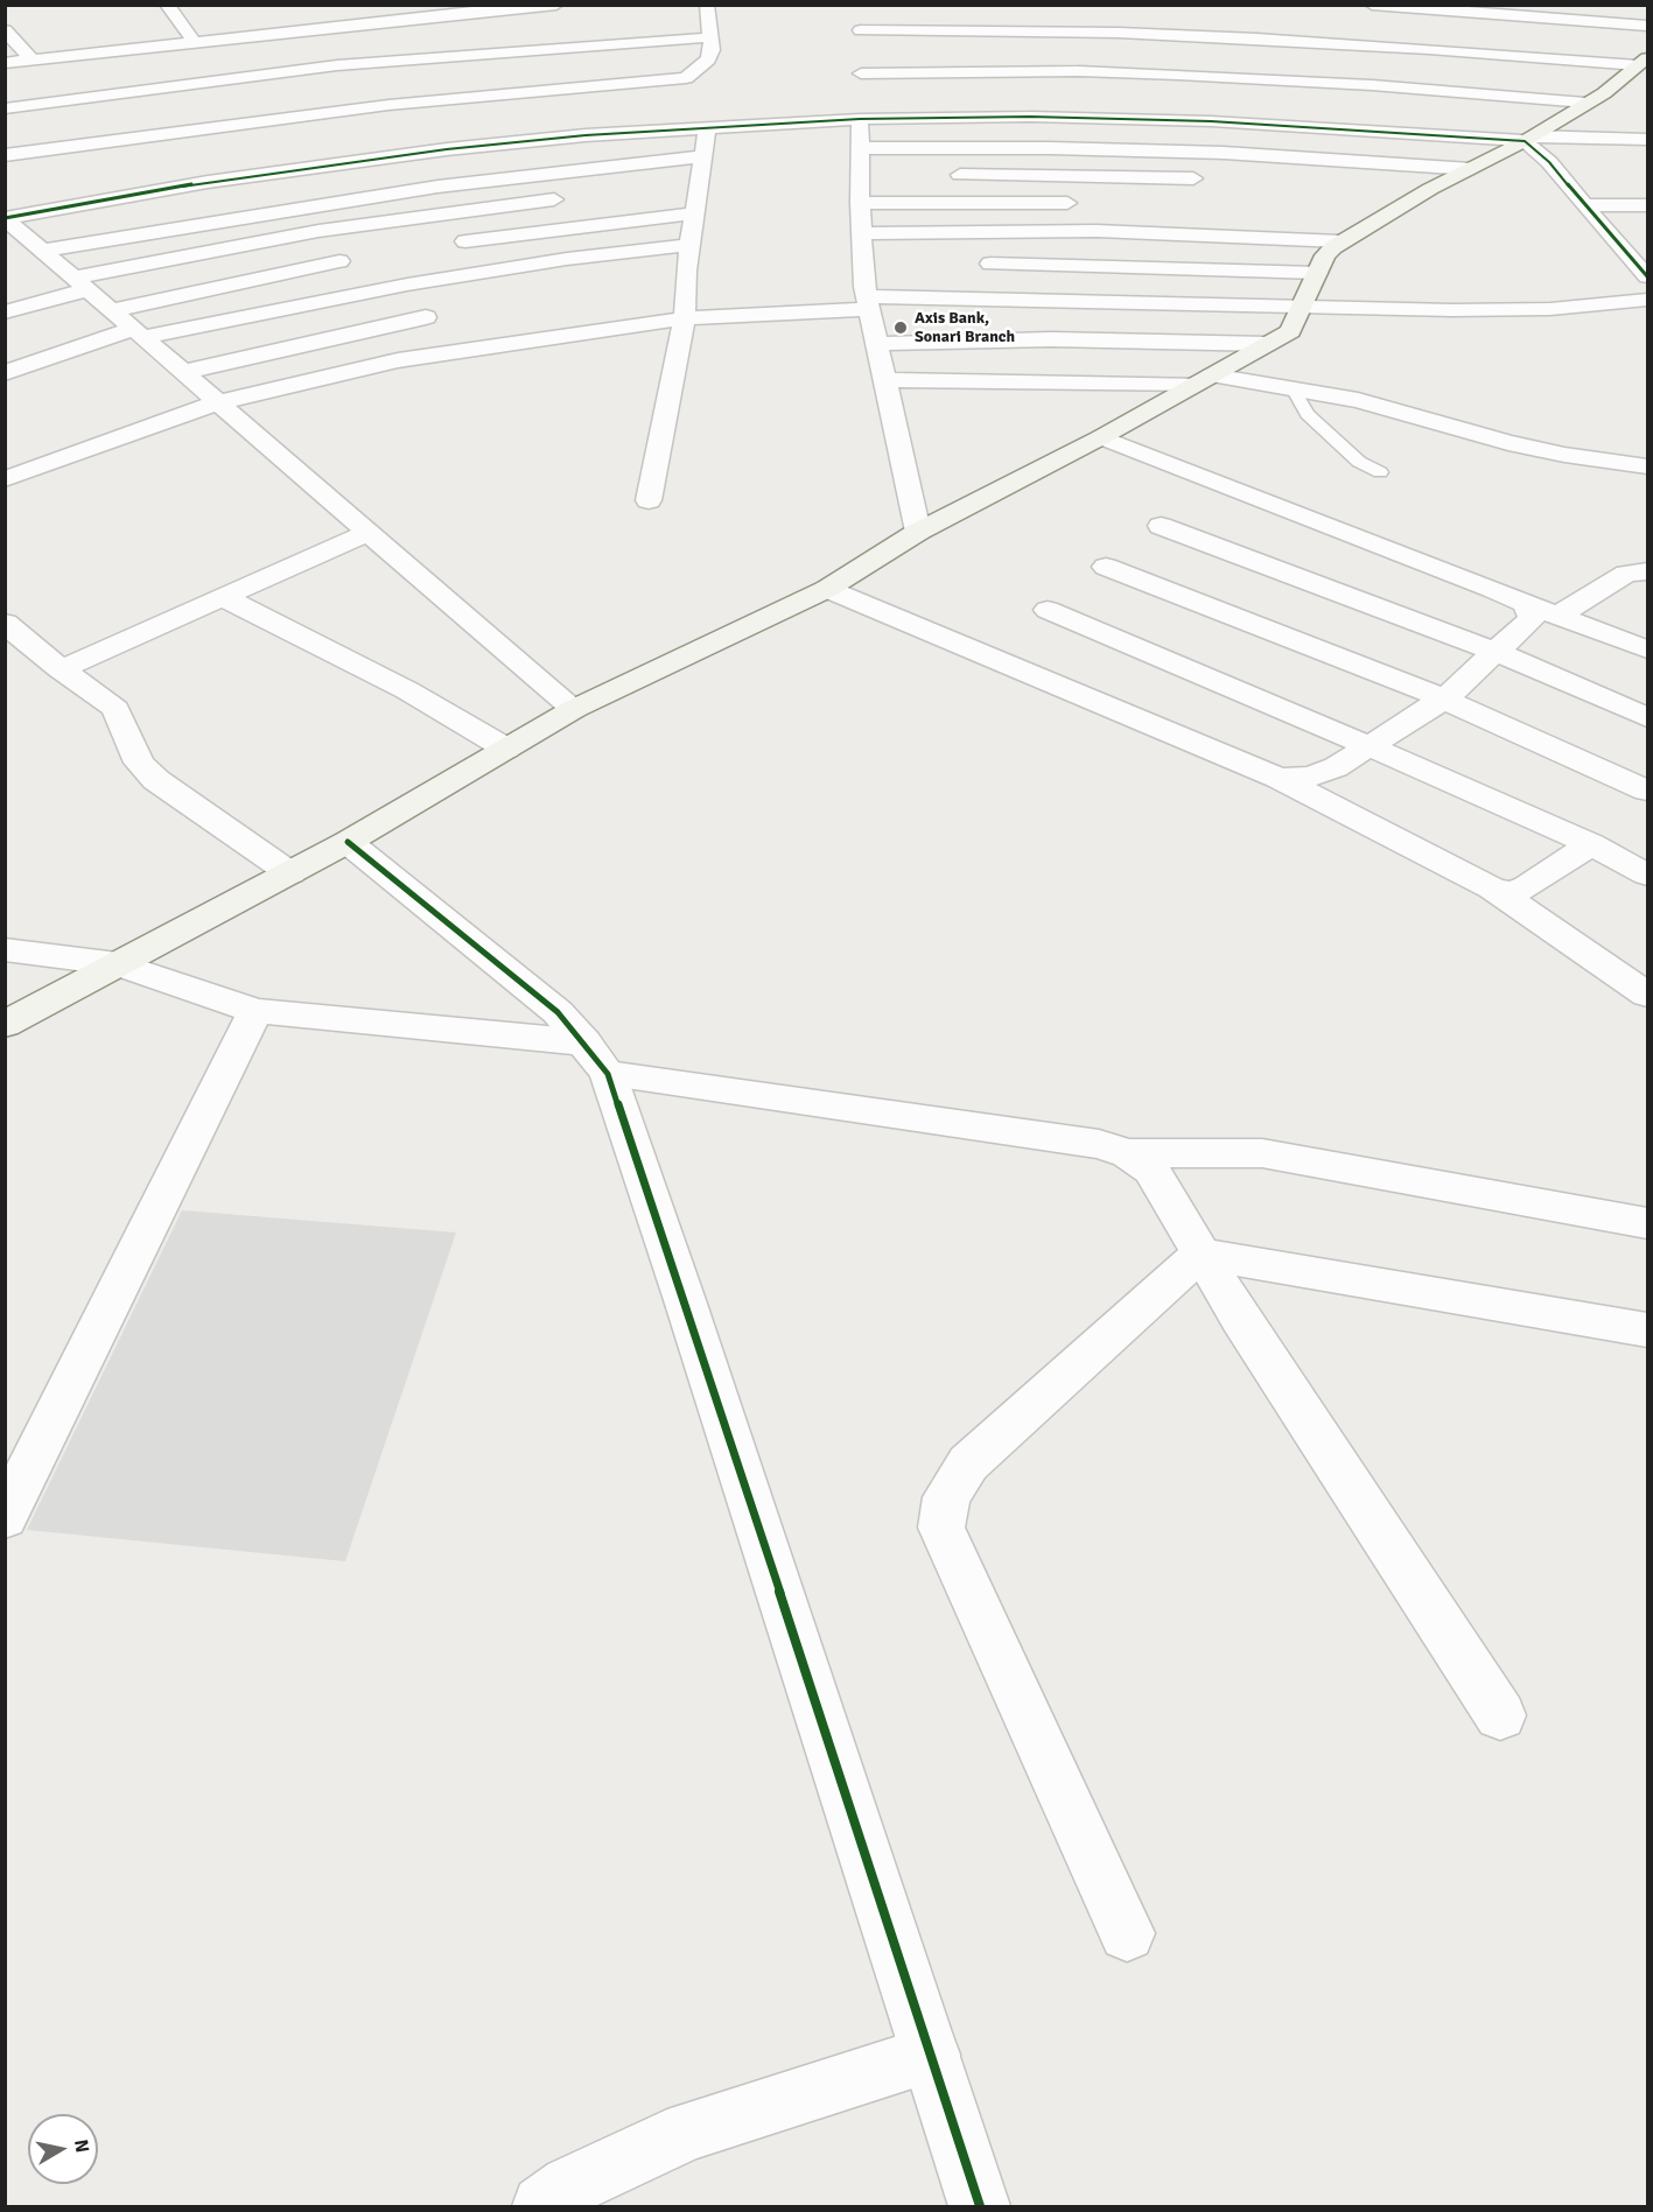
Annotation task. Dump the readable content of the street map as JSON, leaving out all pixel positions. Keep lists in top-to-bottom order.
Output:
{
  "places": ["Axis Bank, Sonari Branch"],
  "north": "right"
}
